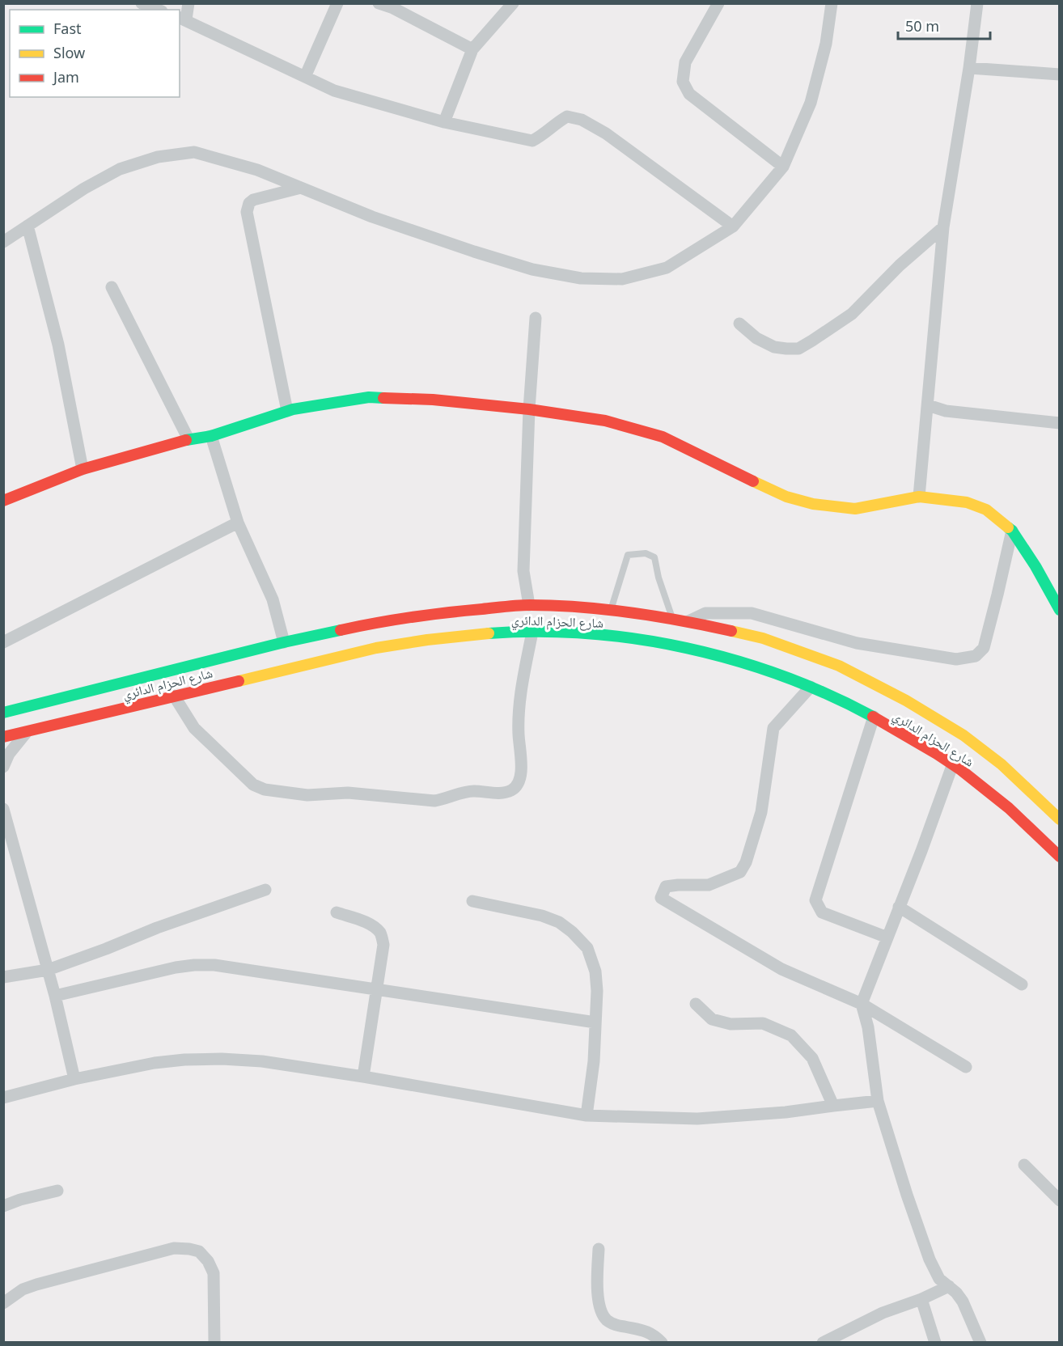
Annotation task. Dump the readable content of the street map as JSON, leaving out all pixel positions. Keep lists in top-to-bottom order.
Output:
{
  "streets": {
    "main road": ["شارع الحزام الدائري"]
  },
  "legend": ["Fast", "Slow", "Jam"],
  "scale_bar": "50 m"
}
